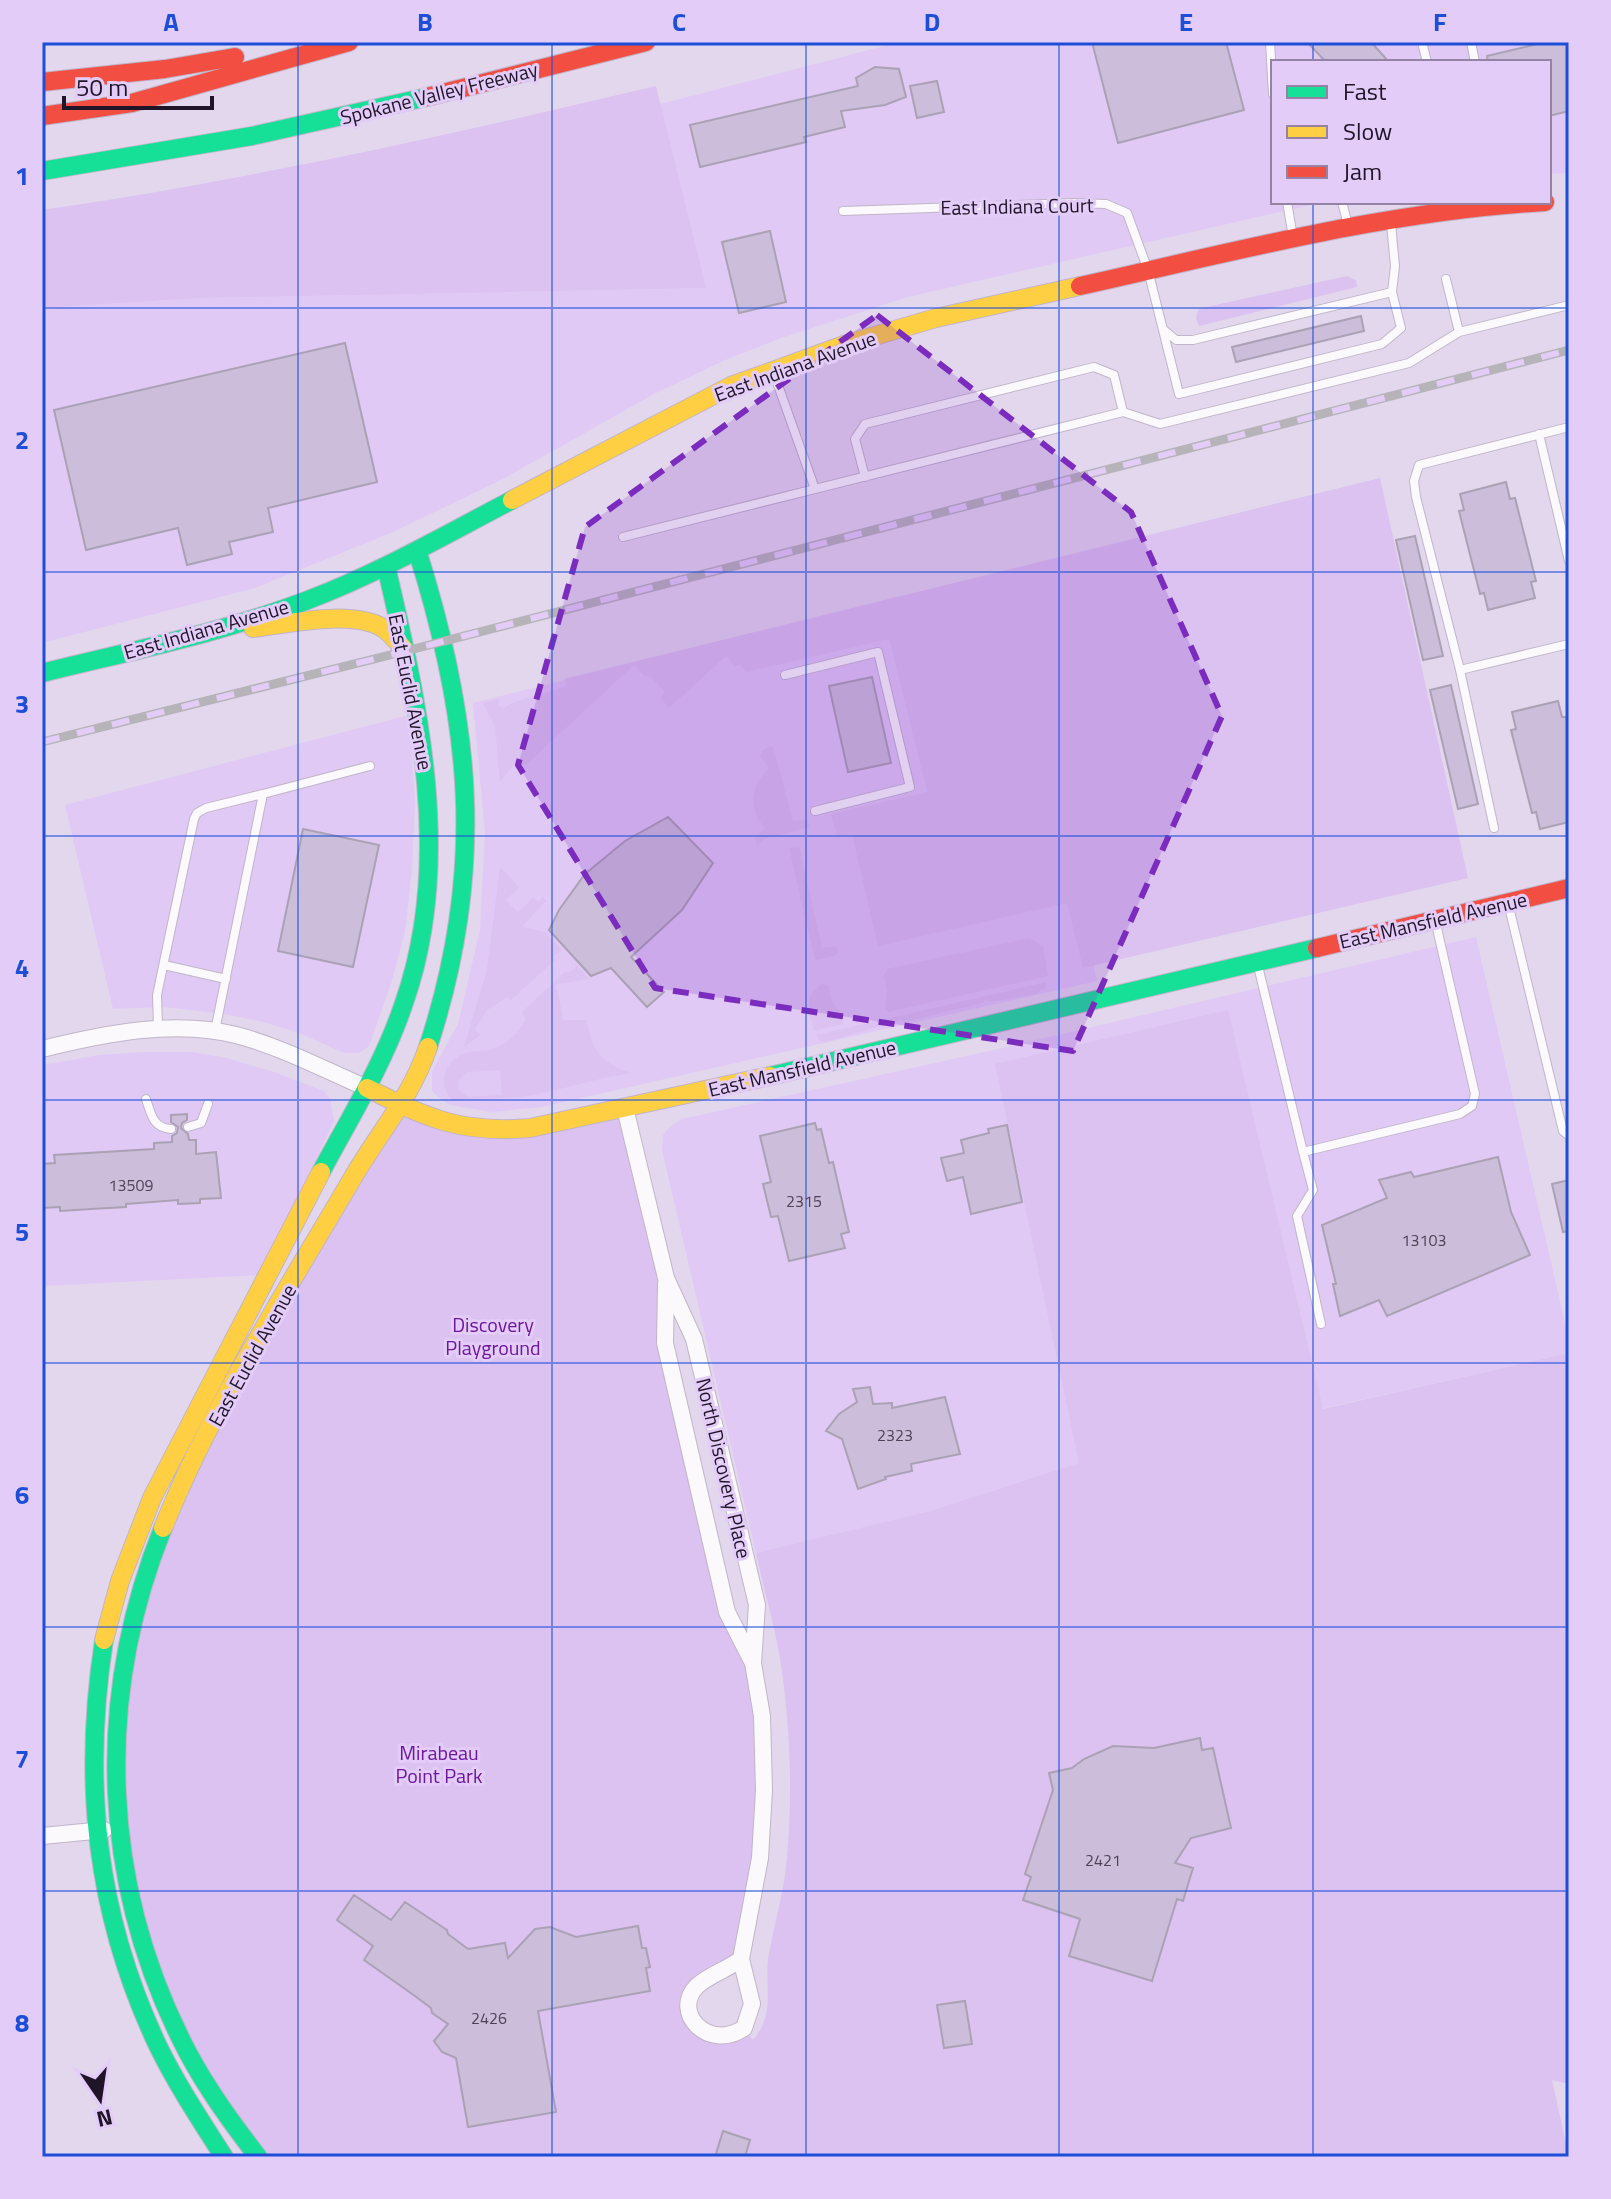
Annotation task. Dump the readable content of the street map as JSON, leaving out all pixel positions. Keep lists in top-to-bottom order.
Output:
{
  "streets": {
    "main road": [
      "Spokane Valley Freeway",
      "East Indiana Avenue",
      "East Euclid Avenue",
      "East Mansfield Avenue"
    ],
    "street": ["North Discovery Place"],
    "lane": ["East Indiana Court"]
  },
  "crossings": [
    ["East Indiana Court", "East Indiana Avenue"],
    ["East Indiana Avenue", "East Euclid Avenue"],
    ["East Euclid Avenue", "East Mansfield Avenue"],
    ["East Mansfield Avenue", "North Discovery Place"]
  ],
  "parks": ["Discovery Playground", "Mirabeau Point Park"],
  "house_numbers": [
    "13509",
    "2315",
    "13103",
    "2323",
    "2421",
    "2426"
  ],
  "legend": ["Fast", "Slow", "Jam"],
  "scale_bar": "50 m",
  "north": "bottom",
  "grid": {
    "columns": [
      "A",
      "B",
      "C",
      "D",
      "E",
      "F"
    ],
    "rows": [
      "1",
      "2",
      "3",
      "4",
      "5",
      "6",
      "7",
      "8"
    ]
  }
}
